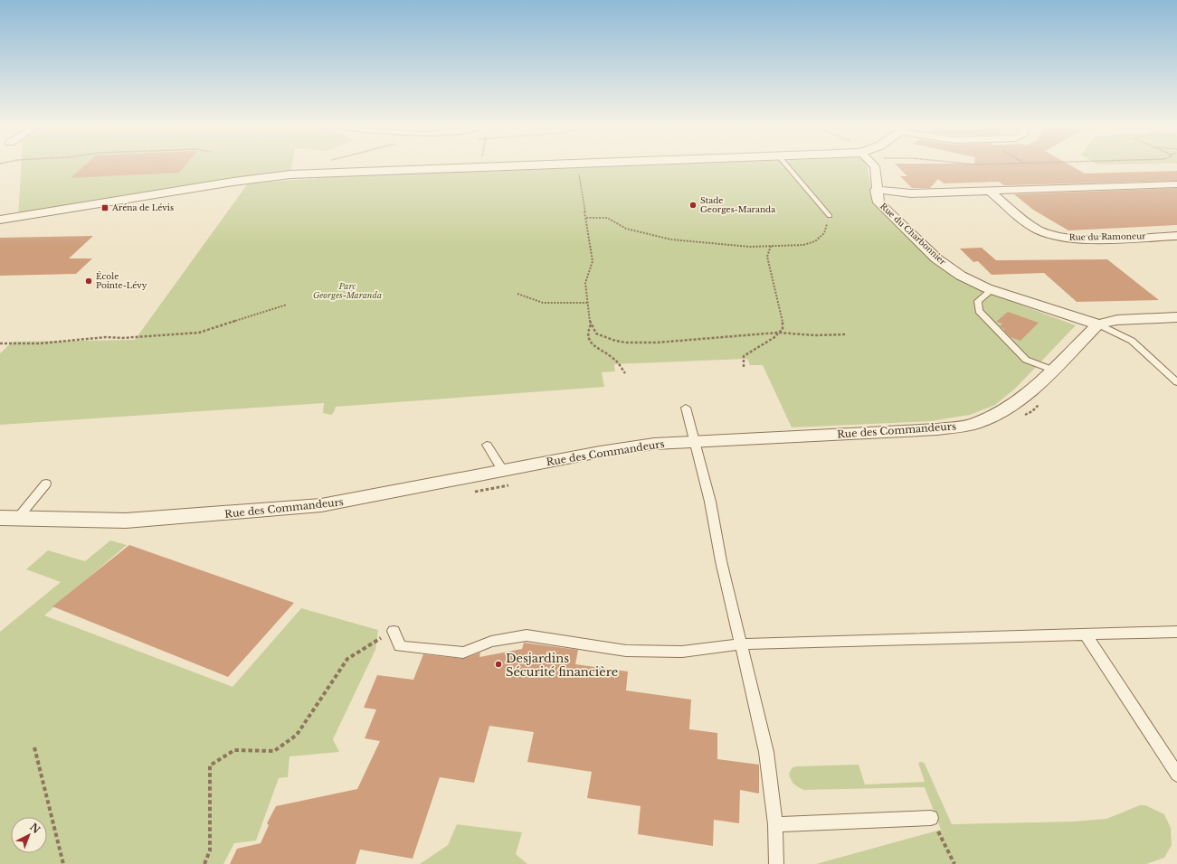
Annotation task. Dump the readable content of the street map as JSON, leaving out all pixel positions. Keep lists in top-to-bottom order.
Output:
{
  "streets": {
    "street": ["Rue du Charbonnier", "Rue du Ramoneur", "Rue des Commandeurs"]
  },
  "crossings": [
    ["Rue du Charbonnier", "Rue des Commandeurs"]
  ],
  "parks": ["Parc Georges-Maranda"],
  "places": {
    "other": ["Stade Georges-Maranda", "École Pointe-Lévy", "Desjardins Sécurité financière"],
    "transit": ["Aréna de Lévis"]
  },
  "north": "top right"
}
